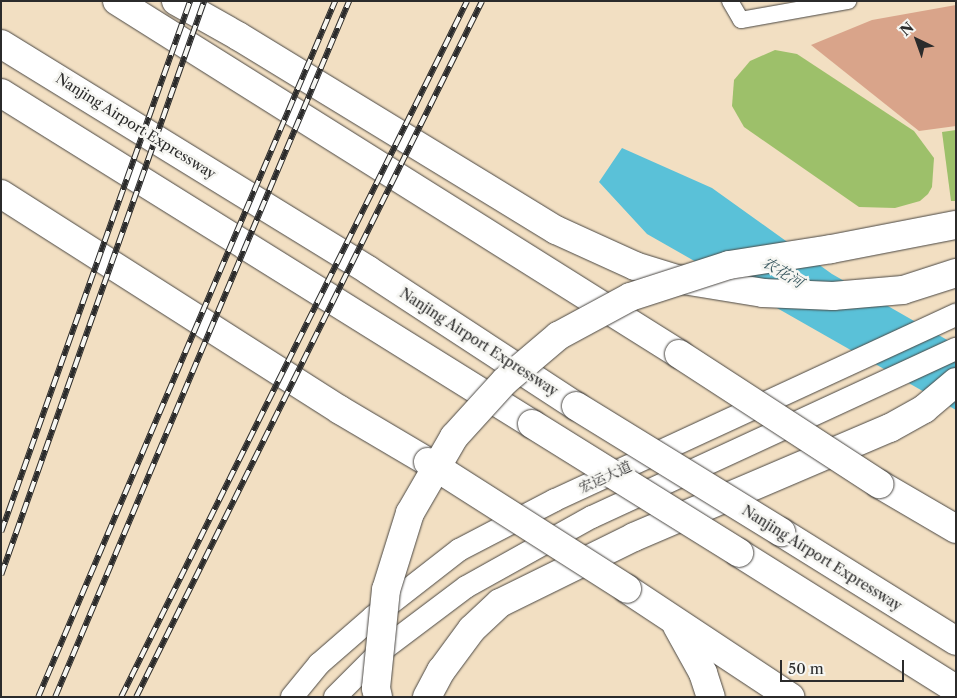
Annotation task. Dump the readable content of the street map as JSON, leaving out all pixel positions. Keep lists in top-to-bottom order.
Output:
{
  "streets": {
    "highway": ["Nanjing Airport Expressway"],
    "main road": ["宏运大道"]
  },
  "water": ["农花河"],
  "scale_bar": "50 m",
  "north": "top left"
}
